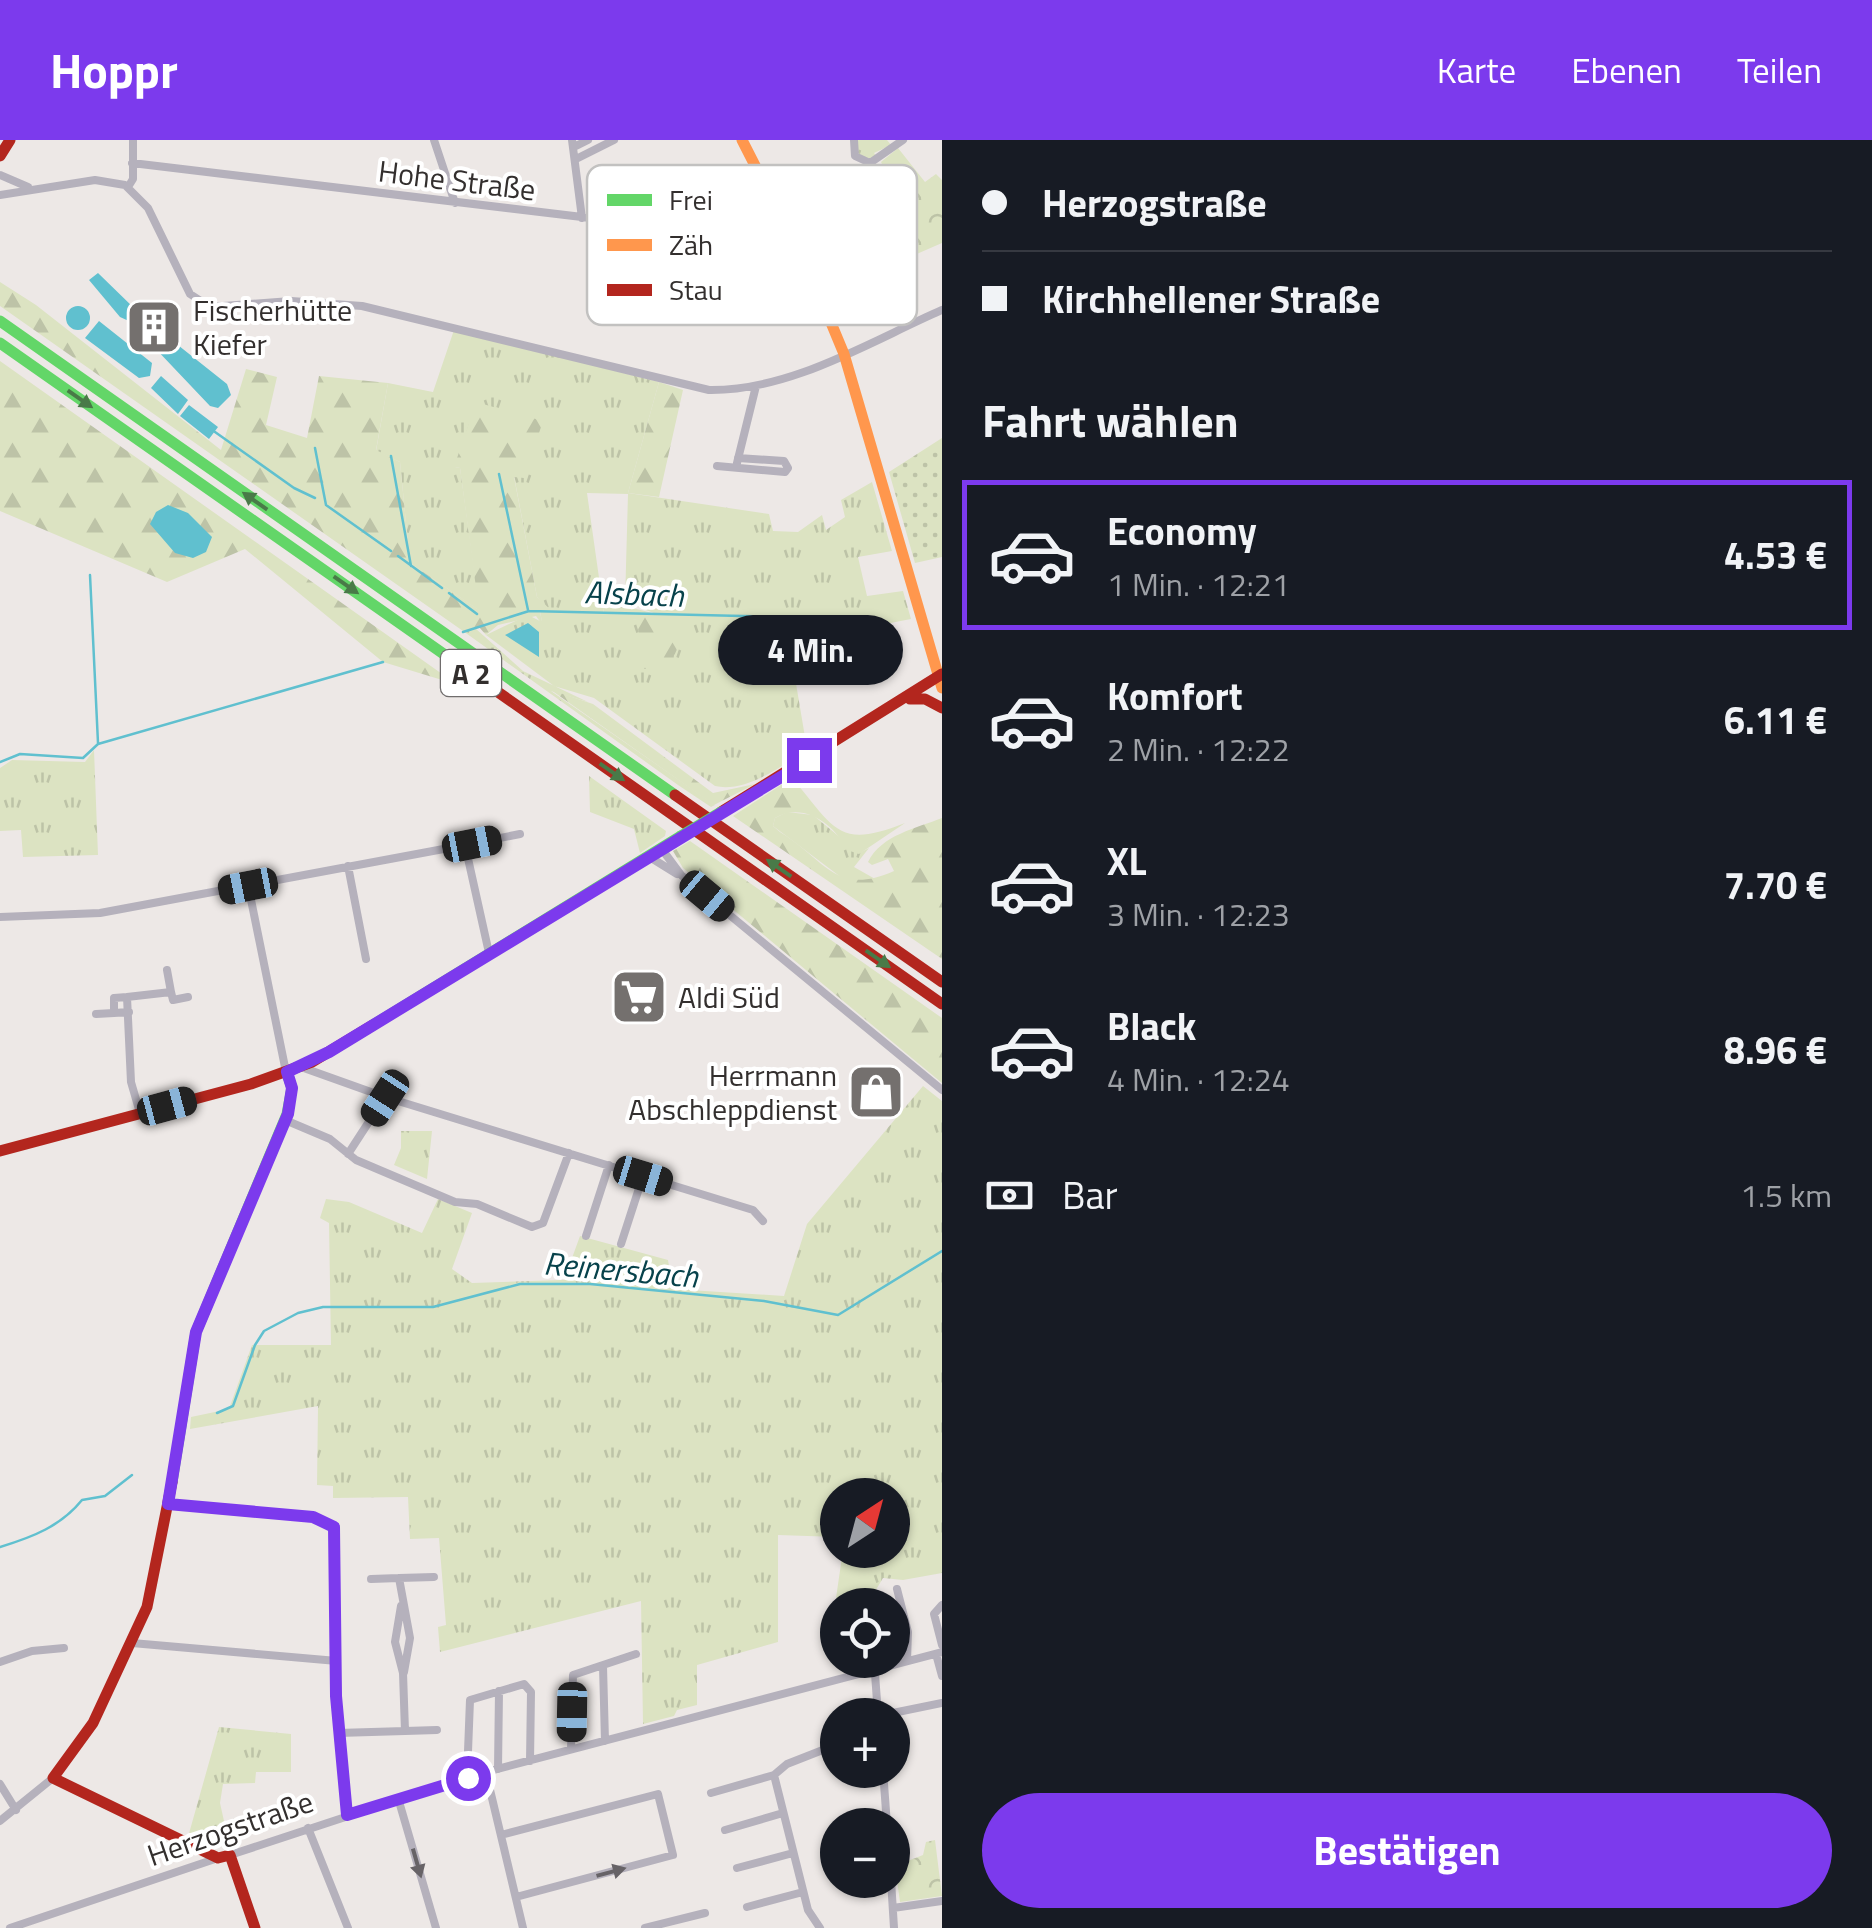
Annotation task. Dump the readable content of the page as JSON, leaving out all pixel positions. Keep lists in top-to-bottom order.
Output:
{
  "streets": {
    "main road": ["A 2"],
    "street": ["Hohe Straße", "Herzogstraße"]
  },
  "water": ["Alsbach", "Reinersbach"],
  "places": {
    "building": ["Fischerhütte Kiefer"],
    "supermarket": ["Aldi Süd"],
    "shop": ["Herrmann Abschleppdienst"]
  },
  "legend": ["Frei", "Zäh", "Stau"],
  "north": "top right",
  "page": {
    "header": "Hoppr",
    "nav": ["Karte", "Ebenen", "Teilen"],
    "banner": ["Herzogstraße", "Kirchhellener Straße"],
    "heading": "Fahrt wählen",
    "list": [
      {
        "name": "Economy",
        "note": "1 Min. · 12:21",
        "value": "4.53 €"
      },
      {
        "name": "Komfort",
        "note": "2 Min. · 12:22",
        "value": "6.11 €"
      },
      {
        "name": "XL",
        "note": "3 Min. · 12:23",
        "value": "7.70 €"
      },
      {
        "name": "Black",
        "note": "4 Min. · 12:24",
        "value": "8.96 €"
      }
    ],
    "bubble": "4 Min.",
    "pay": ["Bar", "1.5 km"],
    "map_buttons": ["+", "−"],
    "buttons": "Bestätigen"
  }
}
